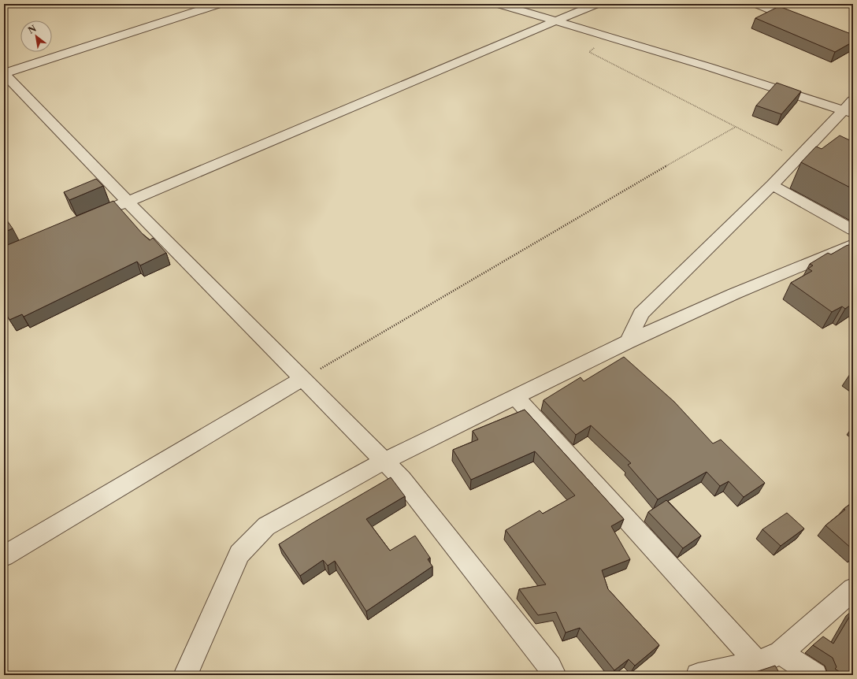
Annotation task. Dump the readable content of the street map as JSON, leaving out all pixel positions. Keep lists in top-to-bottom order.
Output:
{
  "north": "top left"
}
